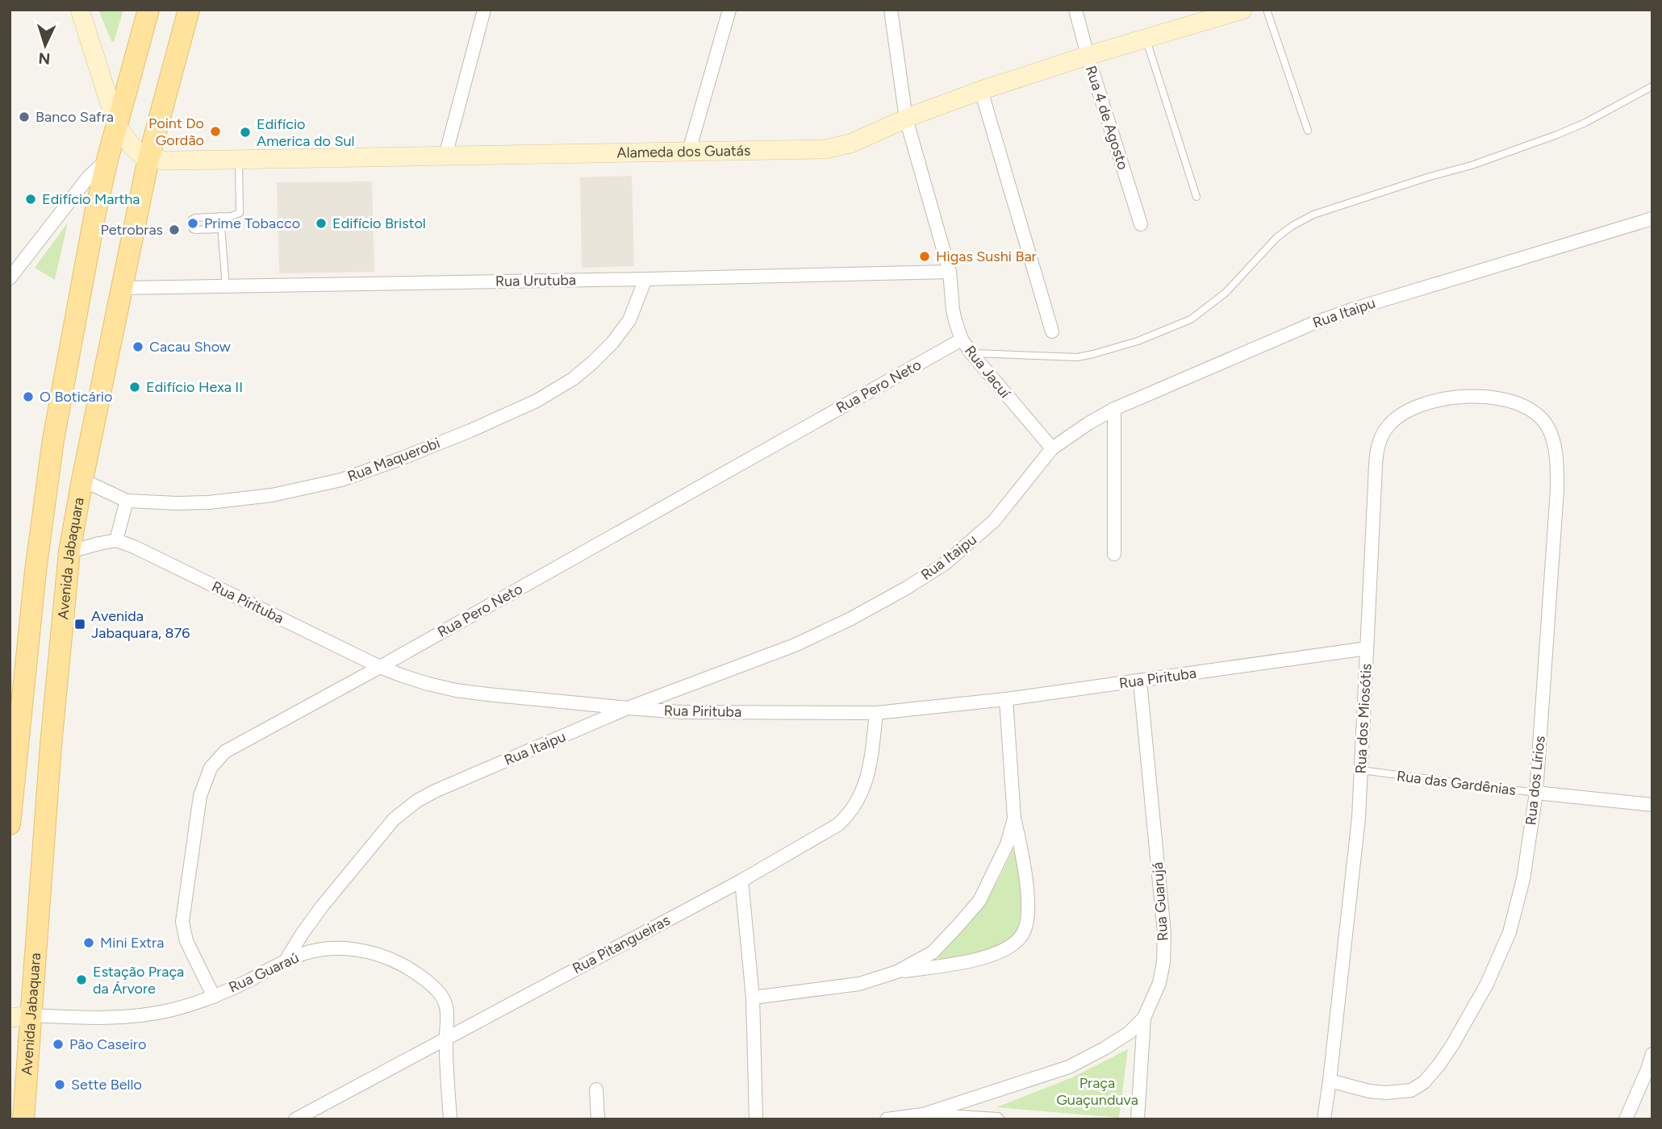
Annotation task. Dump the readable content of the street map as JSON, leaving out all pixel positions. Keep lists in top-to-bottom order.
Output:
{
  "streets": {
    "main road": ["Avenida Jabaquara"],
    "street": [
      "Rua 4 de Agosto",
      "Alameda dos Guatás",
      "Rua Urutuba",
      "Rua Itaipu",
      "Rua Jacuí",
      "Rua Pero Neto",
      "Rua Maquerobi",
      "Rua Pirituba",
      "Rua dos Miosótis",
      "Rua dos Lírios",
      "Rua das Gardênias",
      "Rua Guarujá",
      "Rua Pitangueiras",
      "Rua Guaraú"
    ]
  },
  "crossings": [
    ["Rua 4 de Agosto", "Alameda dos Guatás"],
    ["Alameda dos Guatás", "Rua Jacuí"],
    ["Alameda dos Guatás", "Avenida Jabaquara"],
    ["Rua Urutuba", "Rua Jacuí"],
    ["Rua Urutuba", "Rua Maquerobi"],
    ["Rua Urutuba", "Avenida Jabaquara"],
    ["Rua Itaipu", "Rua Jacuí"],
    ["Rua Itaipu", "Rua Pirituba"],
    ["Rua Itaipu", "Rua Guaraú"],
    ["Rua Jacuí", "Rua Pero Neto"],
    ["Rua Pero Neto", "Rua Pirituba"],
    ["Rua Pero Neto", "Rua Guaraú"],
    ["Rua Maquerobi", "Avenida Jabaquara"],
    ["Avenida Jabaquara", "Rua Guaraú"],
    ["Rua Pirituba", "Rua dos Miosótis"],
    ["Rua Pirituba", "Rua Guarujá"],
    ["Rua Pirituba", "Rua Pitangueiras"],
    ["Rua dos Miosótis", "Rua dos Lírios"],
    ["Rua dos Miosótis", "Rua das Gardênias"],
    ["Rua dos Lírios", "Rua das Gardênias"],
    ["Rua Pitangueiras", "Rua Guaraú"]
  ],
  "parks": ["Praça Guaçunduva"],
  "places": {
    "other": [
      "Banco Safra",
      "Point Do Gordão",
      "Edifício America do Sul",
      "Edifício Martha",
      "Prime Tobacco",
      "Edifício Bristol",
      "Petrobras",
      "Higas Sushi Bar",
      "Cacau Show",
      "Edifício Hexa II",
      "O Boticário",
      "Mini Extra",
      "Estação Praça da Árvore",
      "Pão Caseiro",
      "Sette Bello"
    ],
    "transit": ["Avenida Jabaquara, 876"]
  },
  "north": "bottom"
}
